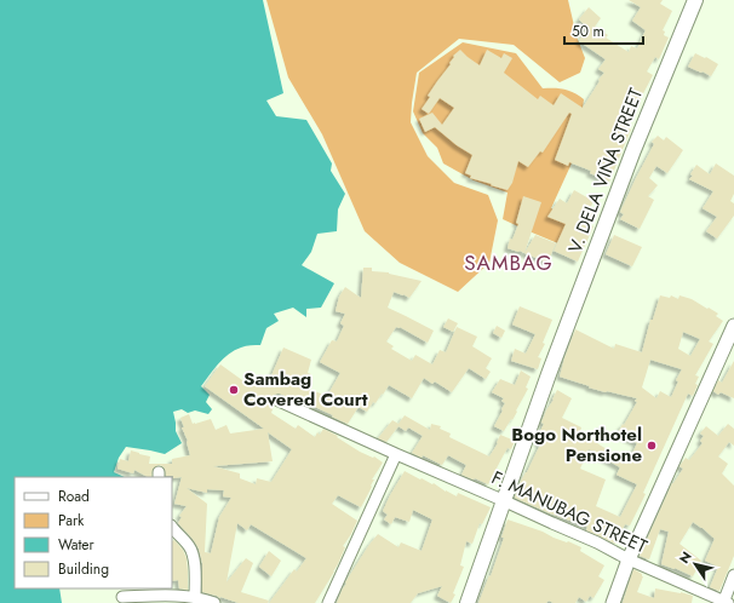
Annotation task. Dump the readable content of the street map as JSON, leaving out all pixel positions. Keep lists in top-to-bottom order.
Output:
{
  "streets": {
    "main road": ["V. DELA VIÑA STREET"],
    "street": ["F. MANUBAG STREET"]
  },
  "crossings": [
    ["V. DELA VIÑA STREET", "F. MANUBAG STREET"]
  ],
  "districts": ["SAMBAG"],
  "places": ["Sambag Covered Court", "Bogo Northotel Pensione"],
  "legend": [
    "Road",
    "Park",
    "Water",
    "Building"
  ],
  "scale_bar": "50 m",
  "north": "top left"
}
